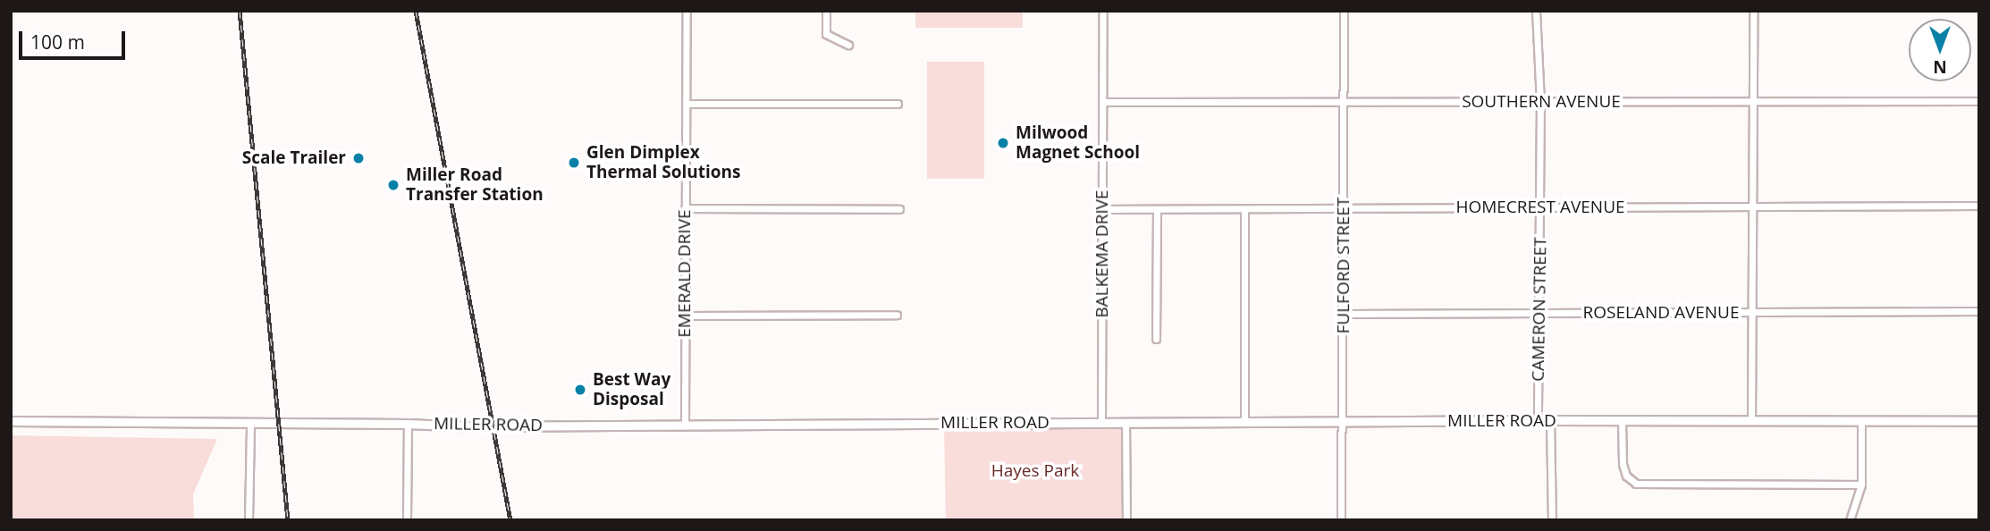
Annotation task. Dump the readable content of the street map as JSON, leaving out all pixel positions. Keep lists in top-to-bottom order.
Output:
{
  "streets": {
    "street": [
      "SOUTHERN AVENUE",
      "HOMECREST AVENUE",
      "BALKEMA DRIVE",
      "FULFORD STREET",
      "EMERALD DRIVE",
      "CAMERON STREET",
      "ROSELAND AVENUE",
      "MILLER ROAD"
    ]
  },
  "crossings": [
    ["SOUTHERN AVENUE", "BALKEMA DRIVE"],
    ["SOUTHERN AVENUE", "FULFORD STREET"],
    ["SOUTHERN AVENUE", "CAMERON STREET"],
    ["HOMECREST AVENUE", "BALKEMA DRIVE"],
    ["HOMECREST AVENUE", "FULFORD STREET"],
    ["HOMECREST AVENUE", "CAMERON STREET"],
    ["BALKEMA DRIVE", "MILLER ROAD"],
    ["FULFORD STREET", "ROSELAND AVENUE"],
    ["FULFORD STREET", "MILLER ROAD"],
    ["EMERALD DRIVE", "MILLER ROAD"],
    ["CAMERON STREET", "ROSELAND AVENUE"],
    ["CAMERON STREET", "MILLER ROAD"]
  ],
  "parks": ["Hayes Park"],
  "places": [
    "Milwood Magnet School",
    "Scale Trailer",
    "Glen Dimplex Thermal Solutions",
    "Miller Road Transfer Station",
    "Best Way Disposal"
  ],
  "scale_bar": "100 m",
  "north": "bottom"
}
